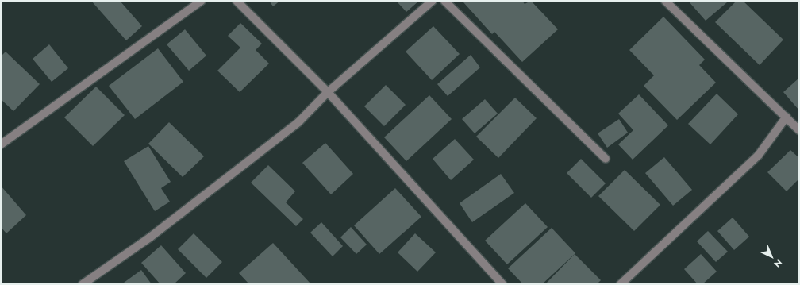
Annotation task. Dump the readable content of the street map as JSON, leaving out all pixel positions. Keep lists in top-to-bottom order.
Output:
{
  "north": "bottom right"
}
